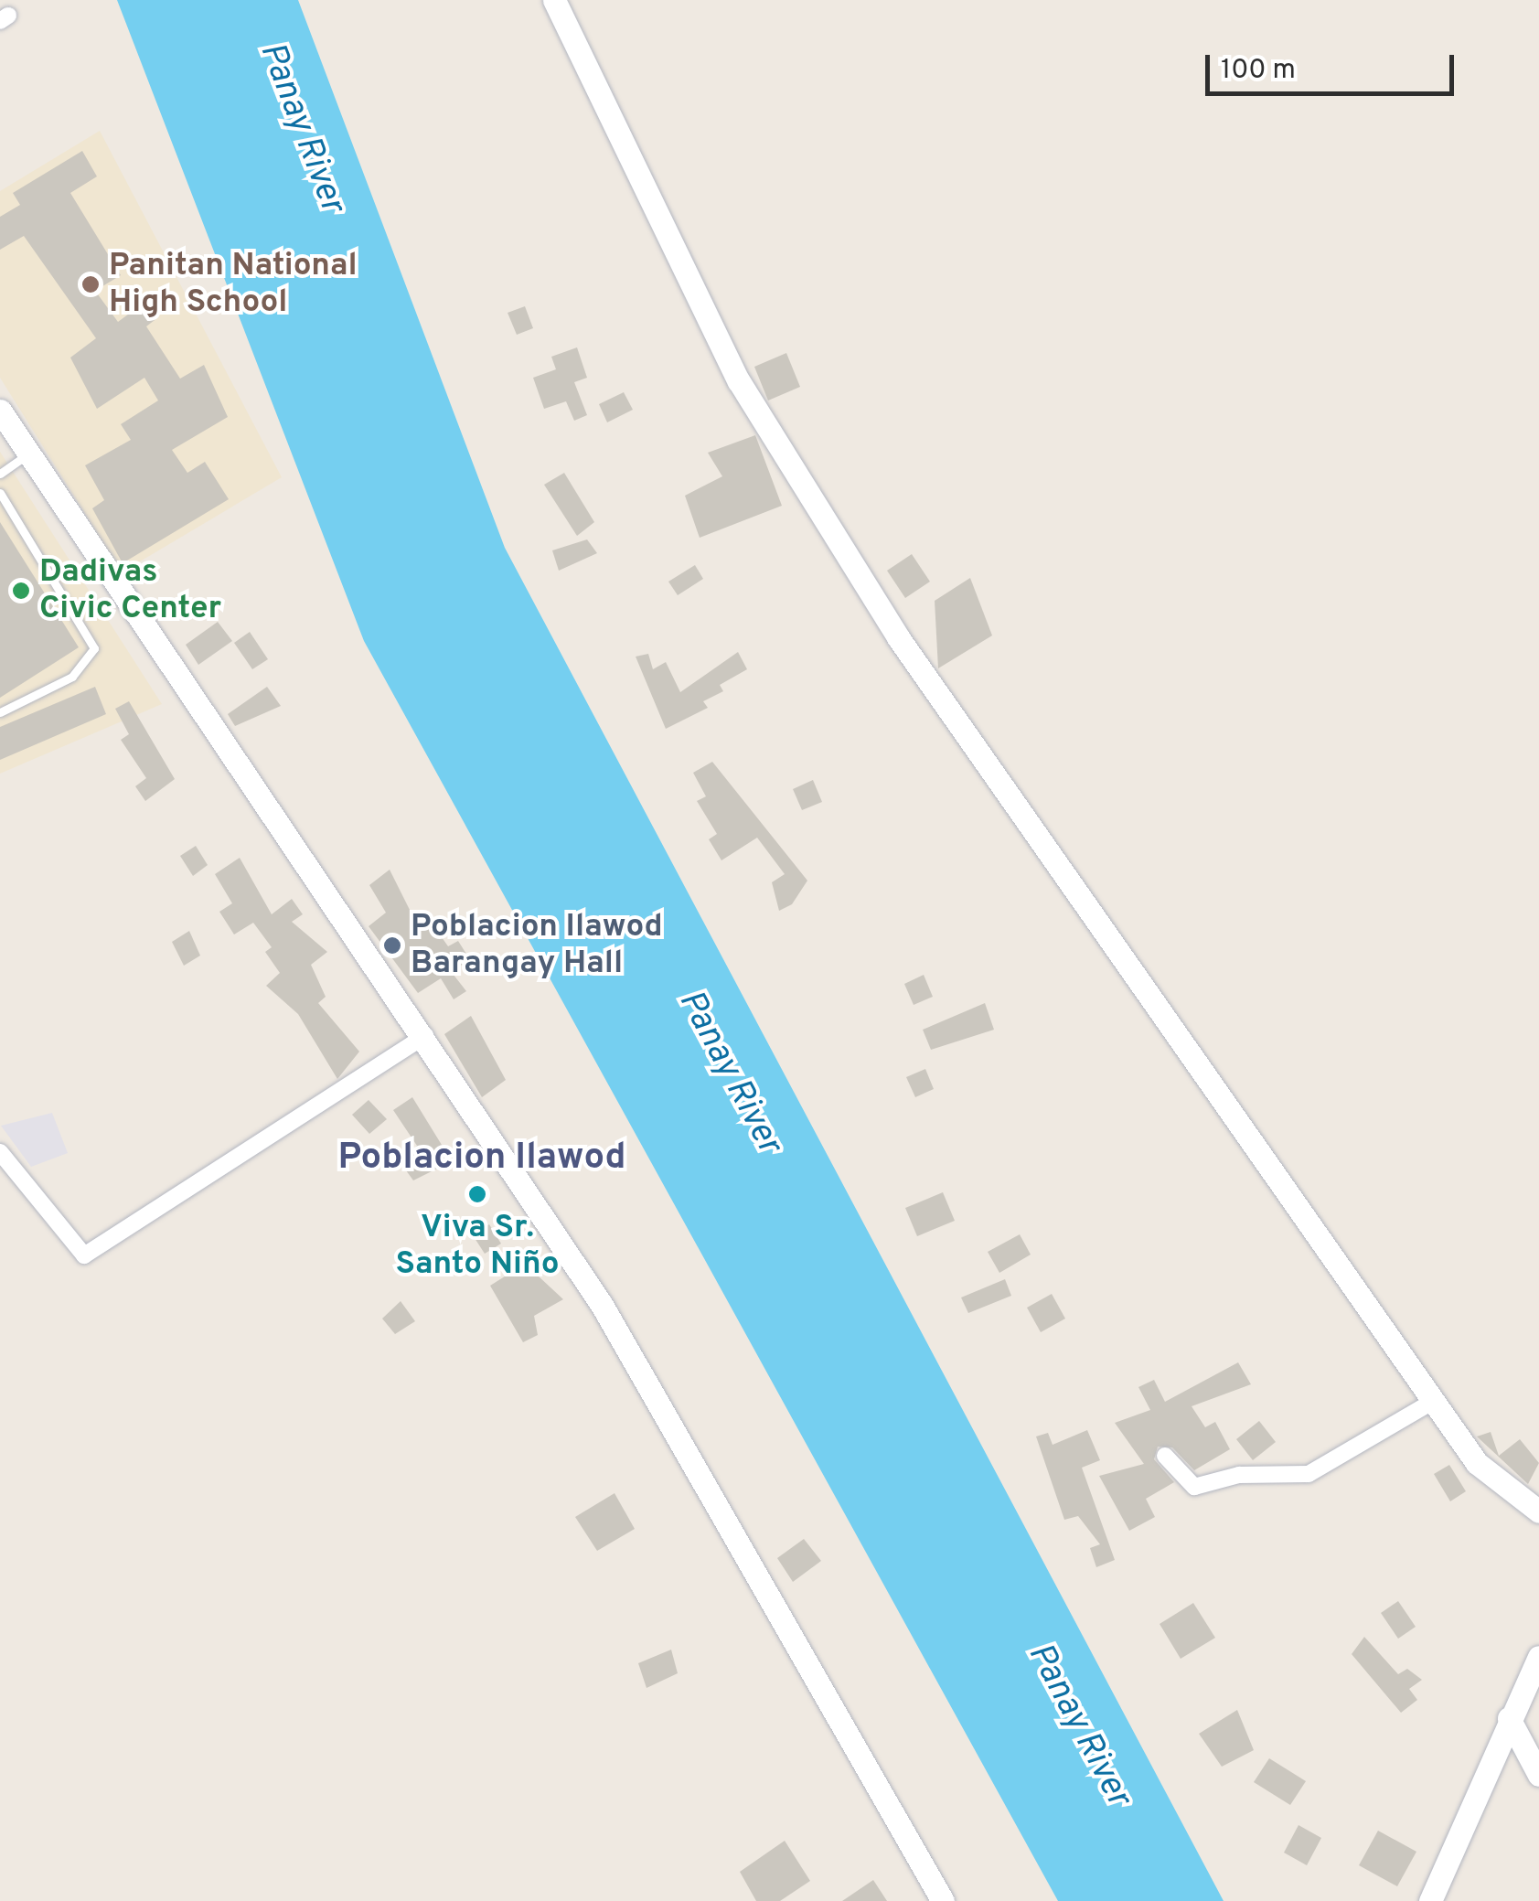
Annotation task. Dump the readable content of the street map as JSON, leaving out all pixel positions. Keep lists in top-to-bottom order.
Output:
{
  "districts": ["Poblacion Ilawod"],
  "water": ["Panay River"],
  "places": [
    "Panitan National High School",
    "Dadivas Civic Center",
    "Poblacion Ilawod Barangay Hall",
    "Viva Sr. Santo Niño"
  ],
  "scale_bar": "100 m"
}
